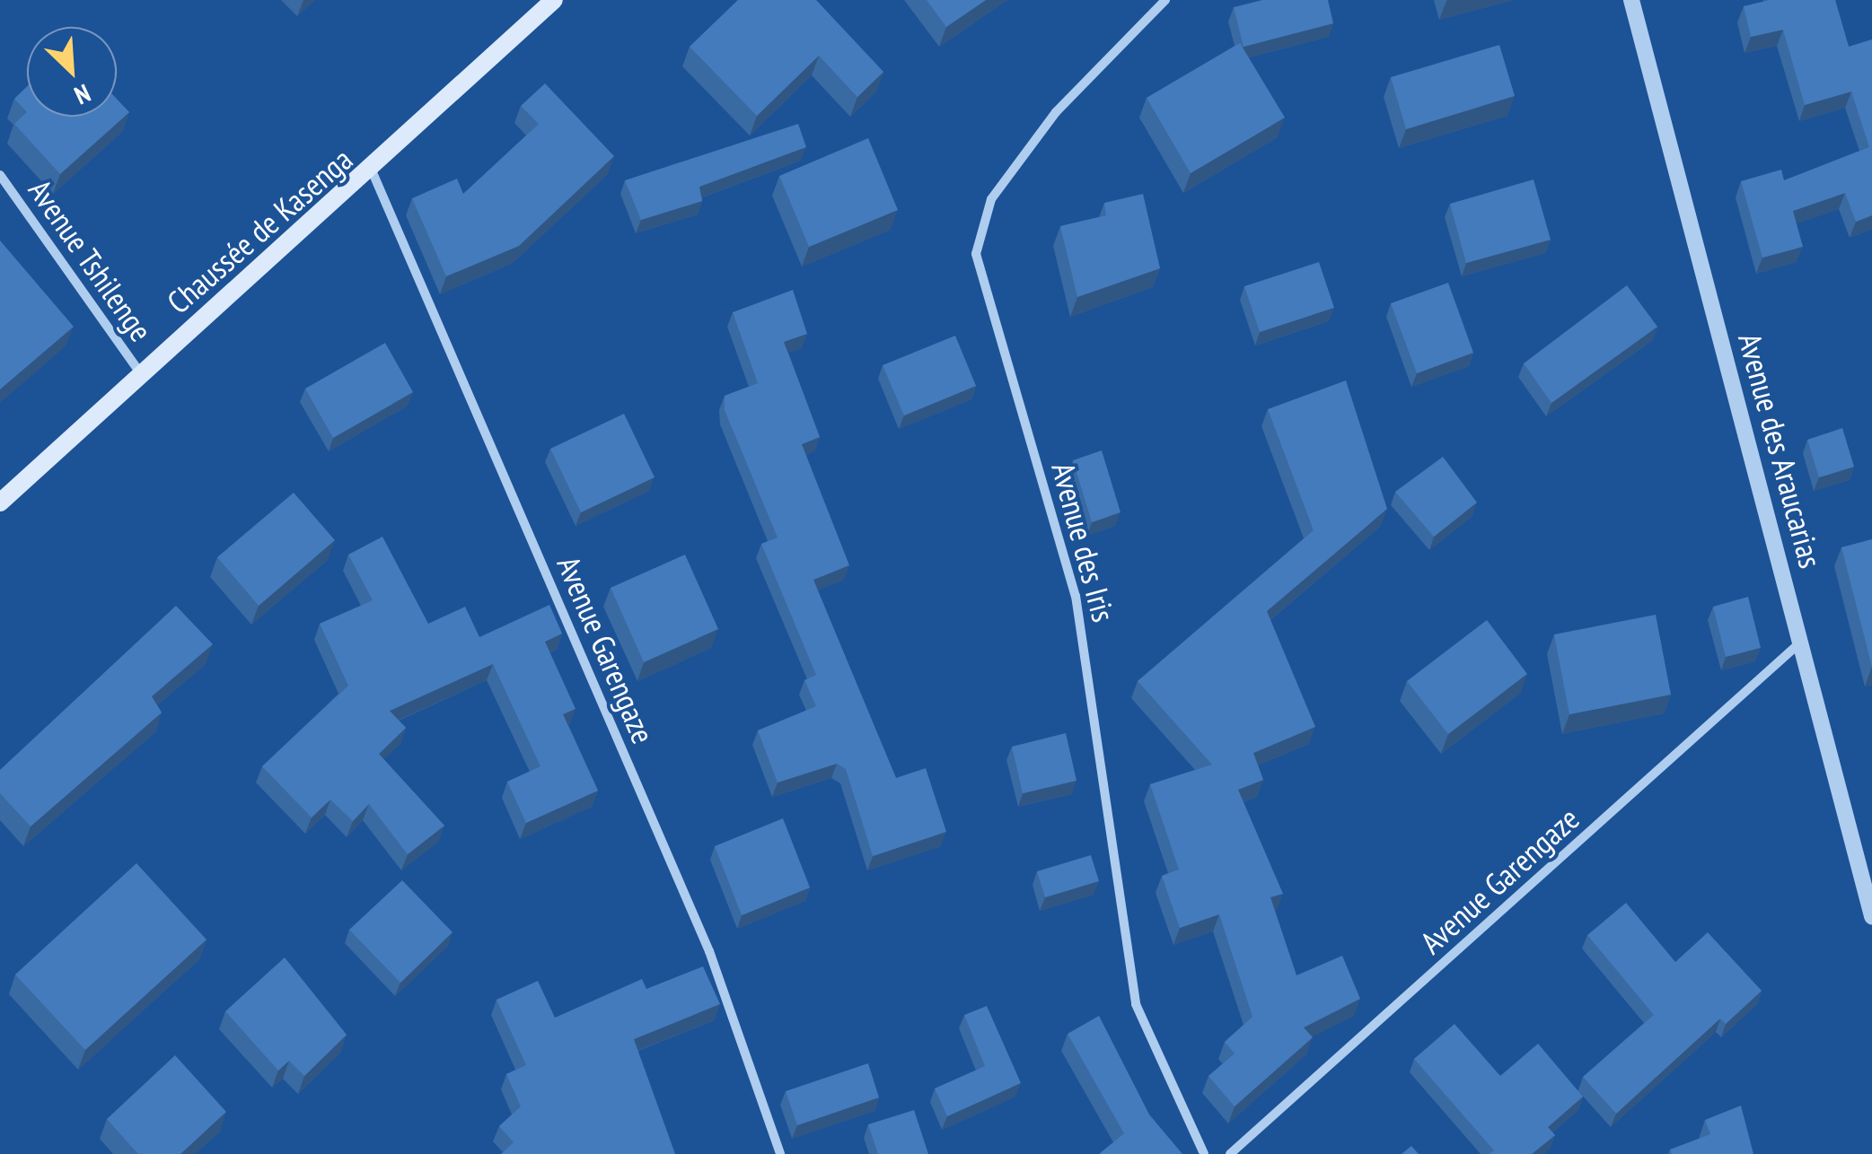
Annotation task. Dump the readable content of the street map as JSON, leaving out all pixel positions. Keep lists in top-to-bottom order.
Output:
{
  "streets": {
    "main road": ["Chaussée de Kasenga"],
    "street": [
      "Avenue Tshilenge",
      "Avenue des Araucarias",
      "Avenue des Iris",
      "Avenue Garengaze"
    ]
  },
  "crossings": [
    ["Chaussée de Kasenga", "Avenue Tshilenge"],
    ["Chaussée de Kasenga", "Avenue Garengaze"],
    ["Avenue des Araucarias", "Avenue Garengaze"]
  ],
  "north": "bottom right"
}
